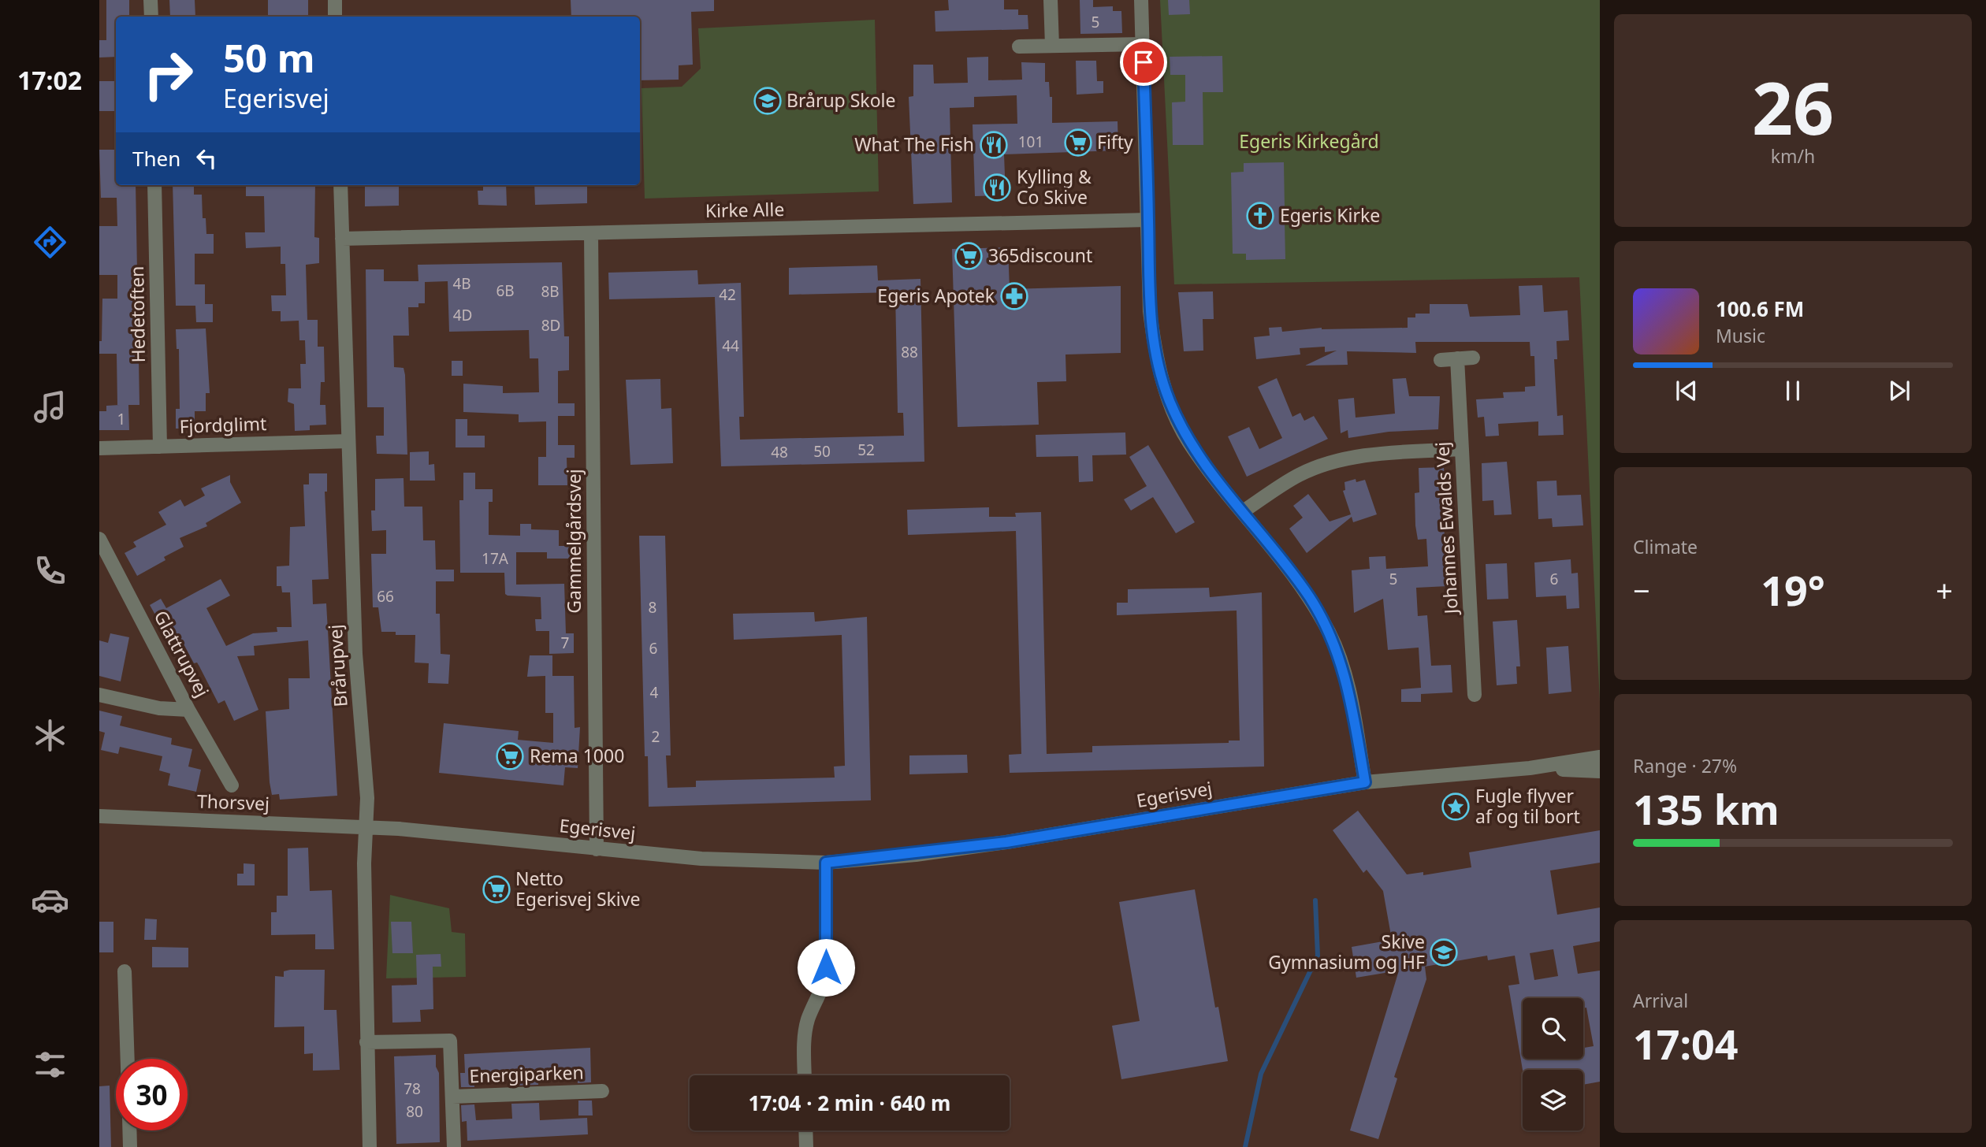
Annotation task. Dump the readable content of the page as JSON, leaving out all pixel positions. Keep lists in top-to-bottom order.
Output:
{
  "streets": {
    "street": [
      "Kirke Alle",
      "Hedetoften",
      "Fjordglimt",
      "Johannes Ewalds Vej",
      "Gammelgårdsvej",
      "Glattrupvej",
      "Brårupvej",
      "Egerisvej",
      "Thorsvej",
      "Energiparken"
    ]
  },
  "crossings": [
    ["Kirke Alle", "Gammelgårdsvej"],
    ["Kirke Alle", "Brårupvej"],
    ["Hedetoften", "Fjordglimt"],
    ["Fjordglimt", "Brårupvej"],
    ["Gammelgårdsvej", "Egerisvej"],
    ["Brårupvej", "Egerisvej"],
    ["Brårupvej", "Thorsvej"],
    ["Brårupvej", "Energiparken"],
    ["Egerisvej", "Thorsvej"]
  ],
  "parks": ["Egeris Kirkegård"],
  "places": {
    "school or university": ["Brårup Skole", "Skive Gymnasium og HF"],
    "supermarket": [
      "Fifty",
      "365discount",
      "Rema 1000",
      "Netto Egerisvej Skive"
    ],
    "restaurant": ["What The Fish", "Kylling & Co Skive"],
    "church": ["Egeris Kirke"],
    "pharmacy": ["Egeris Apotek"],
    "place": ["Fugle flyver af og til bort"]
  },
  "house_numbers": [
    "5",
    "101",
    "4B",
    "6B",
    "8B",
    "42",
    "4D",
    "8D",
    "44",
    "88",
    "1",
    "52",
    "50",
    "48",
    "17A",
    "5",
    "6",
    "66",
    "8",
    "7",
    "6",
    "4",
    "2",
    "78",
    "80"
  ],
  "page": {
    "tabs": "17:02",
    "tile": [
      ["26", "km/h"],
      "Climate",
      ["Range · 27%", "135 km"],
      ["Arrival", "17:04"]
    ],
    "turn": ["50 m", "Egerisvej"],
    "then": "Then",
    "song": ["100.6 FM", "Music"],
    "heat": ["−", "19°", "+"],
    "limit": "30",
    "trip": "17:04 · 2 min · 640 m"
  }
}
